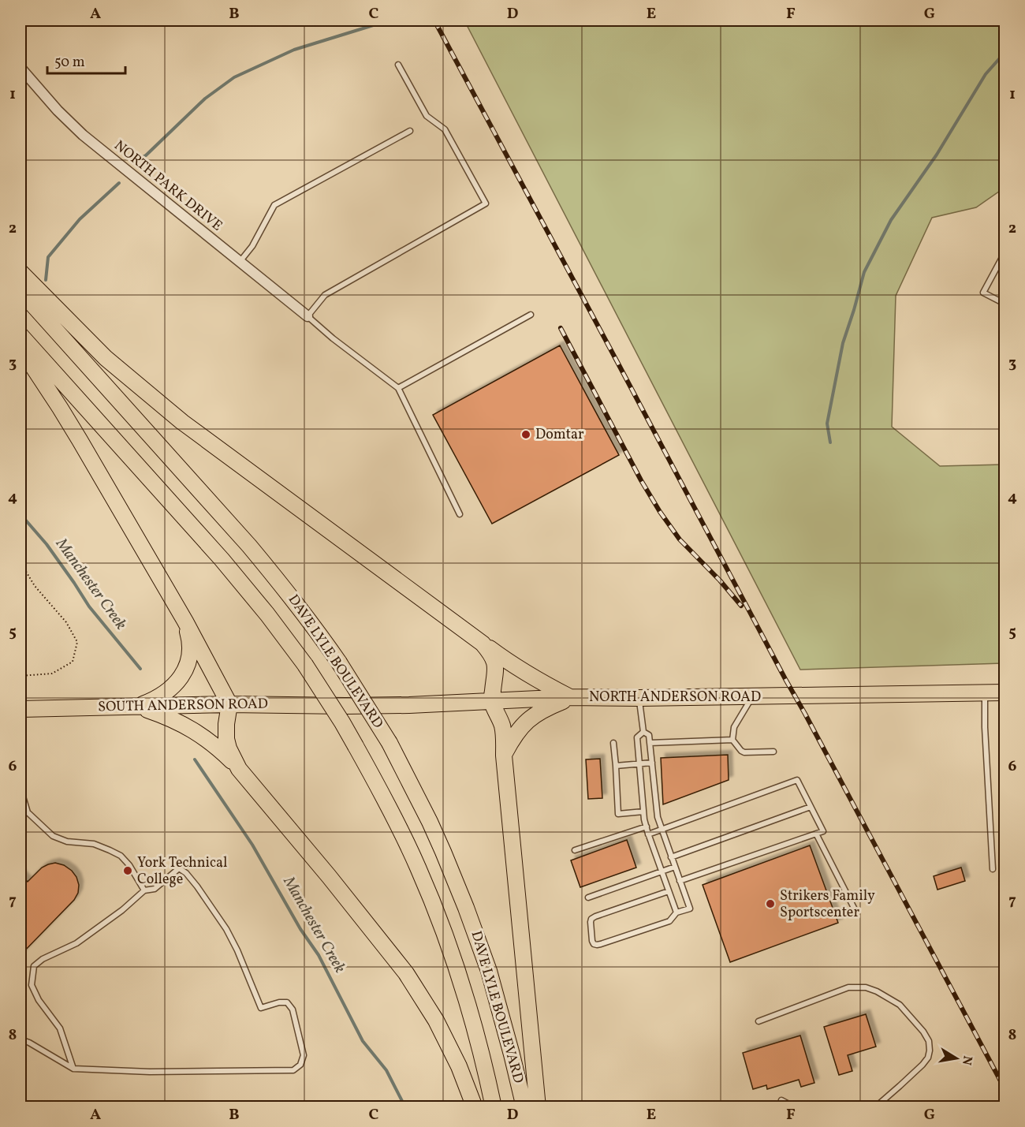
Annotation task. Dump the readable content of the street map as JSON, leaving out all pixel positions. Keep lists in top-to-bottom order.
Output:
{
  "streets": {
    "main road": ["DAVE LYLE BOULEVARD", "NORTH ANDERSON ROAD", "SOUTH ANDERSON ROAD"],
    "street": ["NORTH PARK DRIVE"]
  },
  "crossings": [
    ["NORTH ANDERSON ROAD", "SOUTH ANDERSON ROAD"]
  ],
  "water": ["Manchester Creek"],
  "places": ["Domtar", "York Technical College", "Strikers Family Sportscenter"],
  "scale_bar": "50 m",
  "north": "right",
  "grid": {
    "columns": [
      "A",
      "B",
      "C",
      "D",
      "E",
      "F",
      "G"
    ],
    "rows": [
      "1",
      "2",
      "3",
      "4",
      "5",
      "6",
      "7",
      "8"
    ]
  }
}
